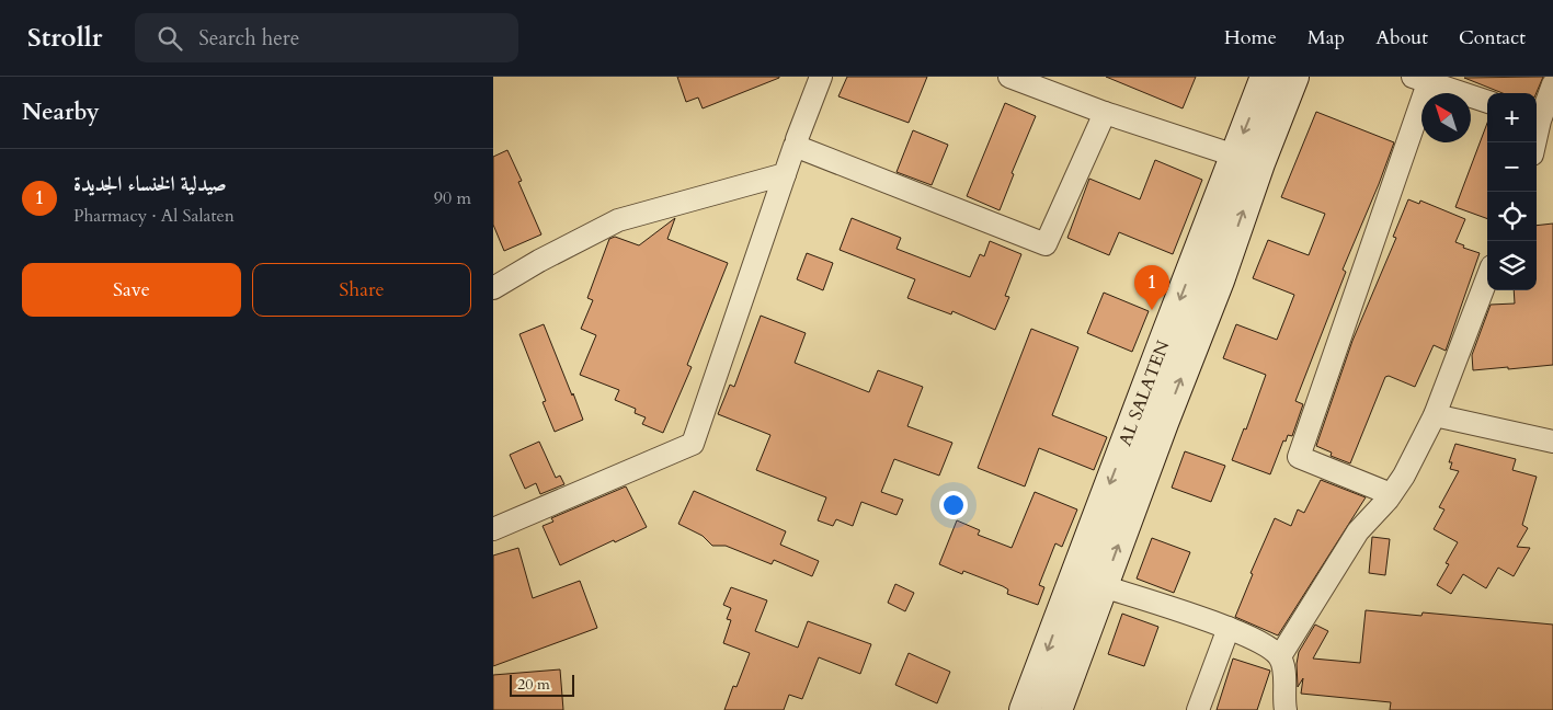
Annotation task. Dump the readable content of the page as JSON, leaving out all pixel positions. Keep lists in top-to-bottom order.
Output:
{
  "streets": {
    "main road": ["AL SALATEN"]
  },
  "scale_bar": "20 m",
  "north": "top left",
  "page": {
    "header": "Strollr",
    "search": "Search here",
    "nav": [
      "Home",
      "Map",
      "About",
      "Contact"
    ],
    "heading": "Nearby",
    "map_buttons": ["+", "−"],
    "list": [
      {
        "mark": "1",
        "name": "صيدلية الخنساء الجديدة",
        "note": "Pharmacy · Al Salaten",
        "value": "90 m"
      }
    ],
    "buttons": ["Save", "Share"],
    "pins": "1",
    "scale": "20 m"
  }
}
